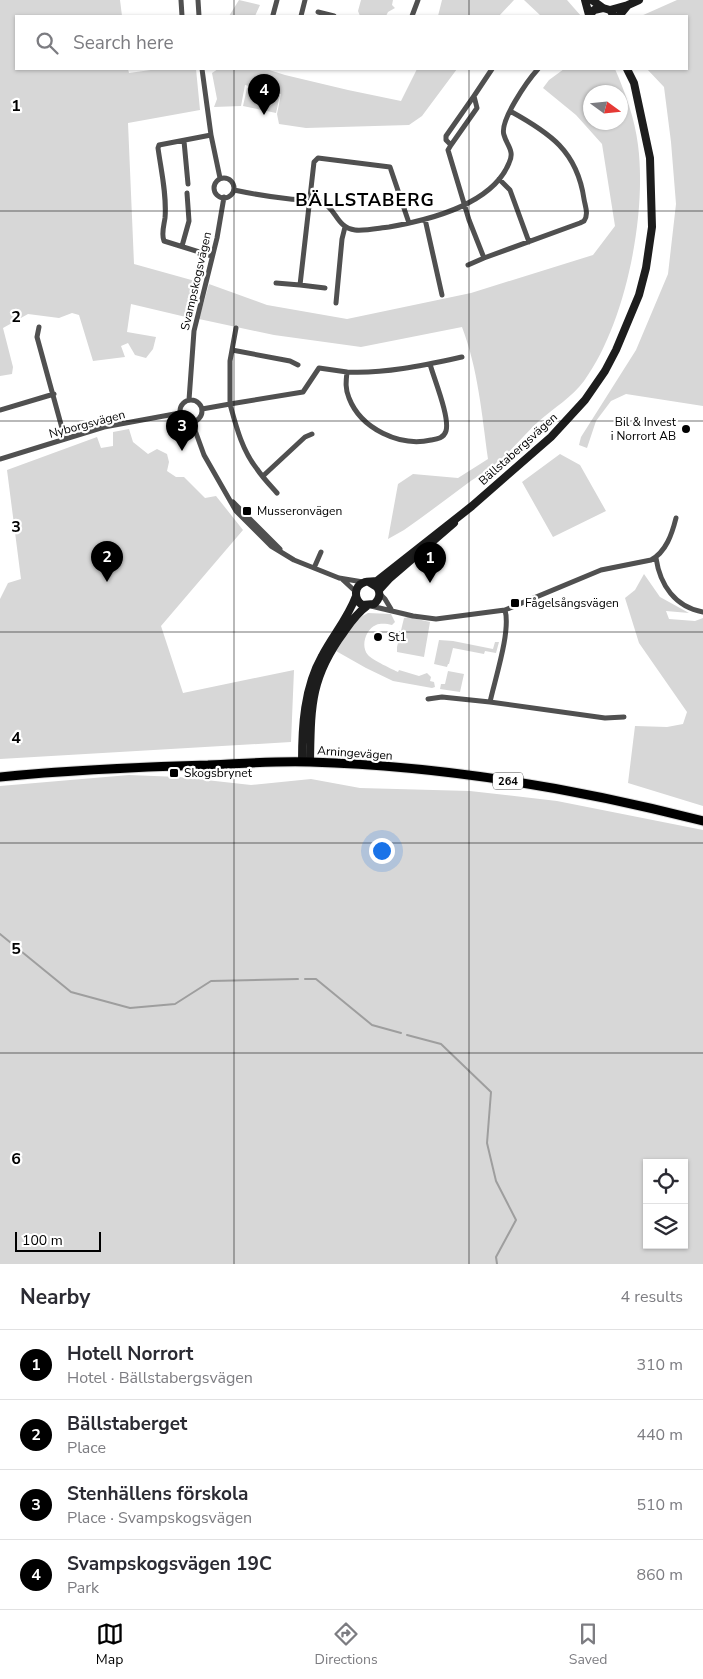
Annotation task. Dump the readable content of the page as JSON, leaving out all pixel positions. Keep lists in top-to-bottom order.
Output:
{
  "streets": {
    "main road": ["Arningevägen", "264"],
    "street": ["Svampskogsvägen", "Nyborgsvägen", "Bällstabergsvägen"]
  },
  "crossings": [
    ["Svampskogsvägen", "Nyborgsvägen"]
  ],
  "districts": ["BÄLLSTABERG"],
  "places": {
    "other": ["Bil & Invest i Norrort AB", "St1"],
    "transit": ["Musseronvägen", "Fågelsångsvägen", "Skogsbrynet"]
  },
  "scale_bar": "100 m",
  "north": "right",
  "page": {
    "search": "Search here",
    "pins": [
      "4",
      "3",
      "2",
      "1"
    ],
    "scale": "100 m",
    "heading": ["Nearby", "4 results"],
    "list": [
      {
        "mark": "1",
        "name": "Hotell Norrort",
        "note": "Hotel · Bällstabergsvägen",
        "value": "310 m"
      },
      {
        "mark": "2",
        "name": "Bällstaberget",
        "note": "Place",
        "value": "440 m"
      },
      {
        "mark": "3",
        "name": "Stenhällens förskola",
        "note": "Place · Svampskogsvägen",
        "value": "510 m"
      },
      {
        "mark": "4",
        "name": "Svampskogsvägen 19C",
        "note": "Park",
        "value": "860 m"
      }
    ],
    "nav": ["Map", "Directions", "Saved"]
  },
  "grid": {
    "rows": [
      "1",
      "2",
      "3",
      "4",
      "5",
      "6"
    ]
  }
}
